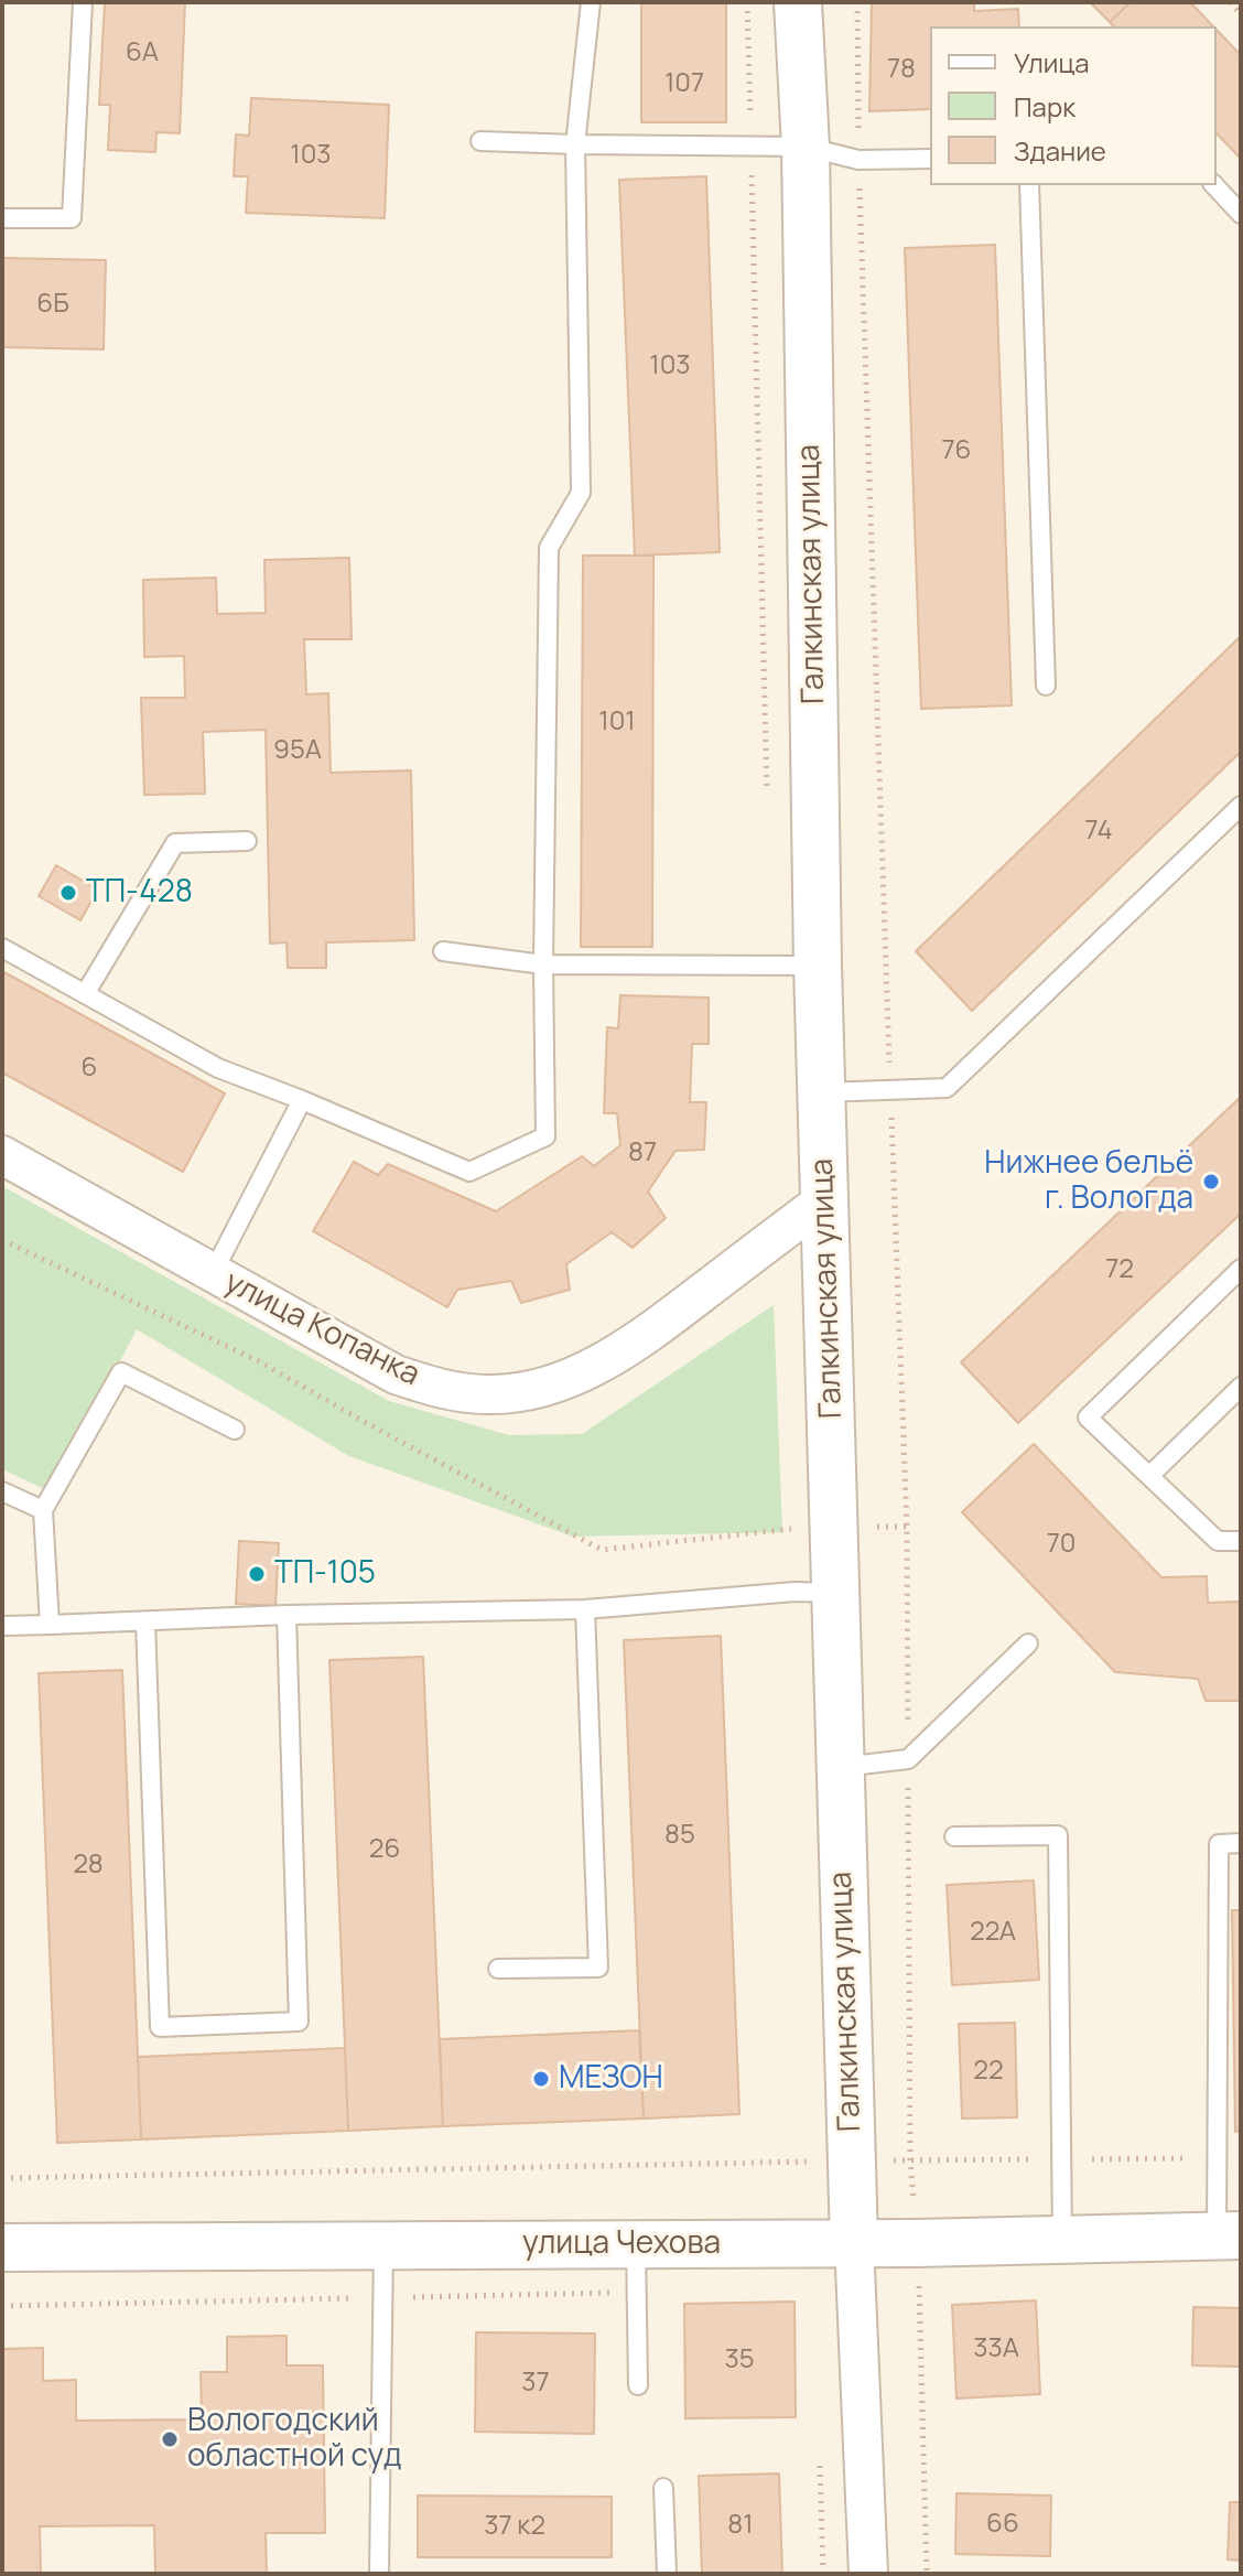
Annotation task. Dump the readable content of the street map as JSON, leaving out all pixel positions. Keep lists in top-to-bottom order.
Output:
{
  "streets": {
    "street": ["Галкинская улица", "улица Копанка", "улица Чехова"]
  },
  "crossings": [
    ["Галкинская улица", "улица Копанка"],
    ["Галкинская улица", "улица Чехова"]
  ],
  "places": [
    "ТП-428",
    "Нижнее бельё г. Вологда",
    "ТП-105",
    "МЕЗОН",
    "Вологодский областной суд"
  ],
  "house_numbers": [
    "6А",
    "78",
    "107",
    "103",
    "6Б",
    "103",
    "76",
    "101",
    "95А",
    "74",
    "6",
    "87",
    "72",
    "70",
    "85",
    "26",
    "28",
    "22А",
    "22",
    "33А",
    "35",
    "37",
    "66",
    "81",
    "37 к2"
  ],
  "legend": ["Улица", "Парк", "Здание"]
}
